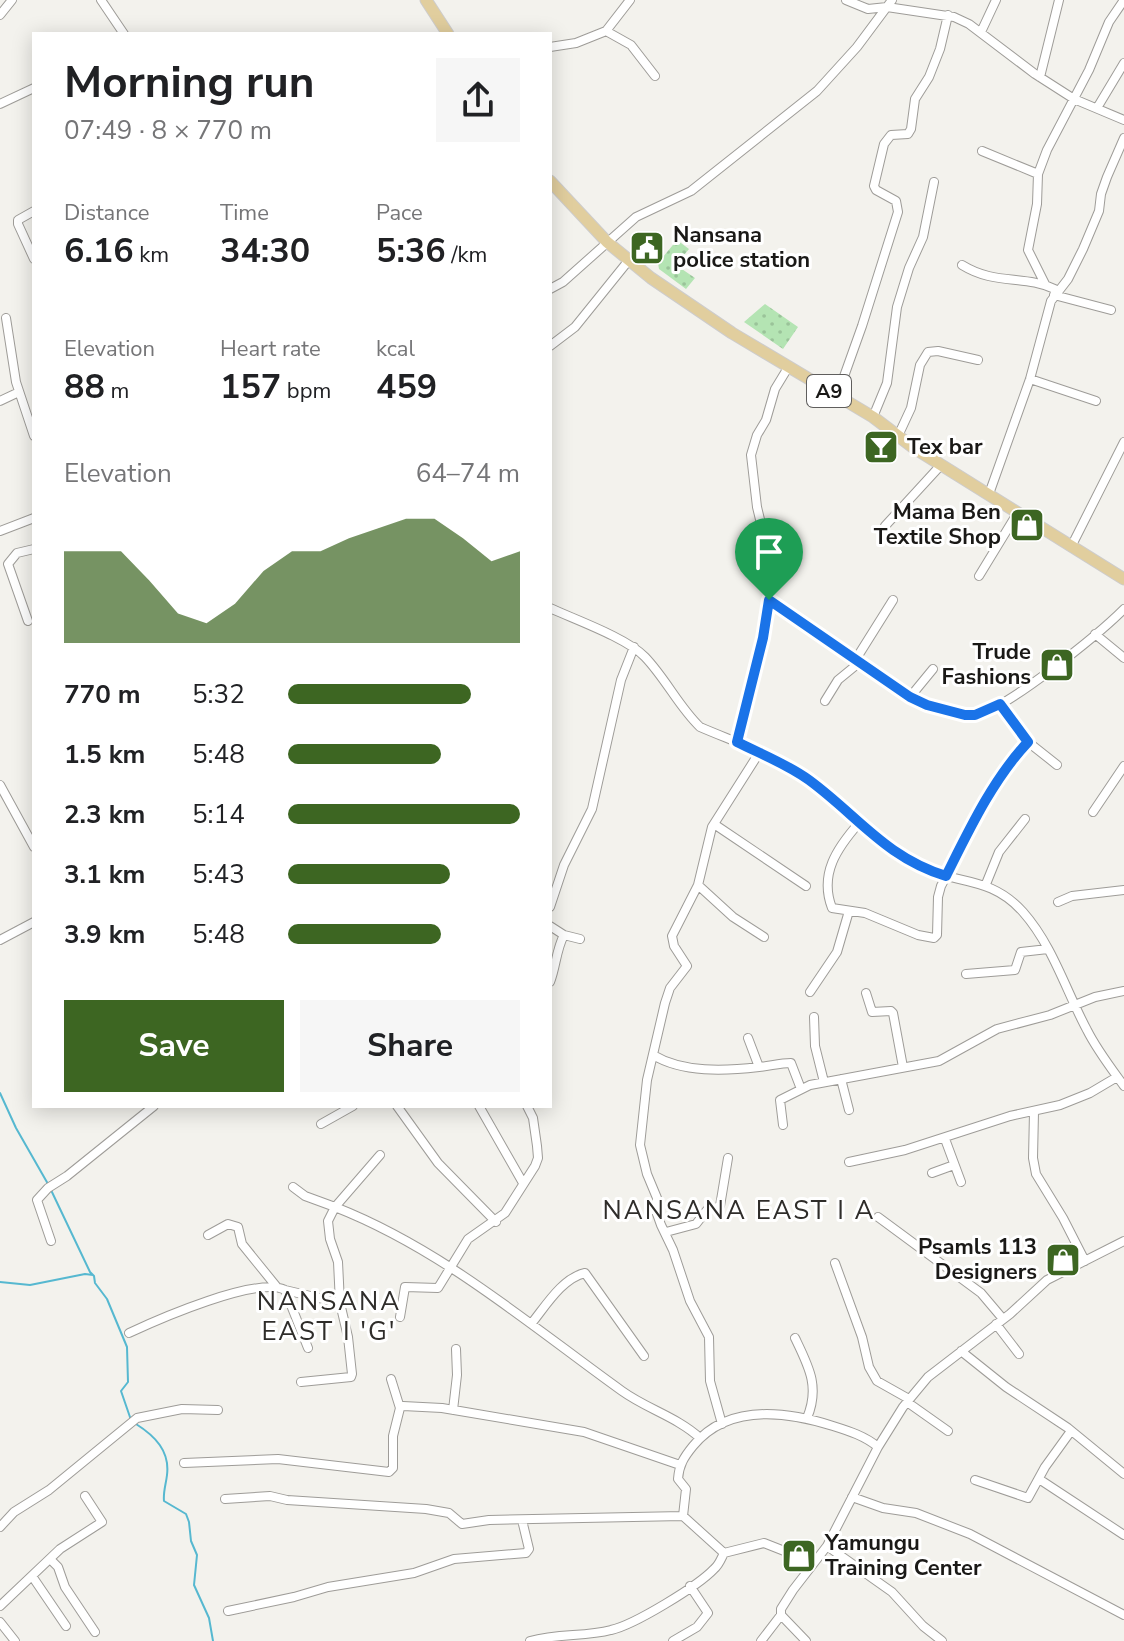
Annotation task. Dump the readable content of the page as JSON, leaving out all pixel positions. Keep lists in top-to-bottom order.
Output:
{
  "streets": {
    "main road": ["A9"]
  },
  "districts": ["NANSANA EAST I A", "NANSANA EAST I 'G'"],
  "places": {
    "public building": ["Nansana police station"],
    "bar": ["Tex bar"],
    "shop": [
      "Mama Ben Textile Shop",
      "Trude Fashions",
      "Psamls 113 Designers",
      "Yamungu Training Center"
    ]
  },
  "page": {
    "heading": ["Morning run", "07:49 · 8 × 770 m"],
    "stats": [
      ["Distance", "6.16 km"],
      ["Time", "34:30"],
      ["Pace", "5:36 /km"],
      ["Elevation", "88 m"],
      ["Heart rate", "157 bpm"],
      ["kcal", "459"]
    ],
    "chart": ["Elevation", "64–74 m"],
    "list": [
      {
        "name": "770 m",
        "note": "5:32"
      },
      {
        "name": "1.5 km",
        "note": "5:48"
      },
      {
        "name": "2.3 km",
        "note": "5:14"
      },
      {
        "name": "3.1 km",
        "note": "5:43"
      },
      {
        "name": "3.9 km",
        "note": "5:48"
      }
    ],
    "buttons": ["Save", "Share"]
  }
}
